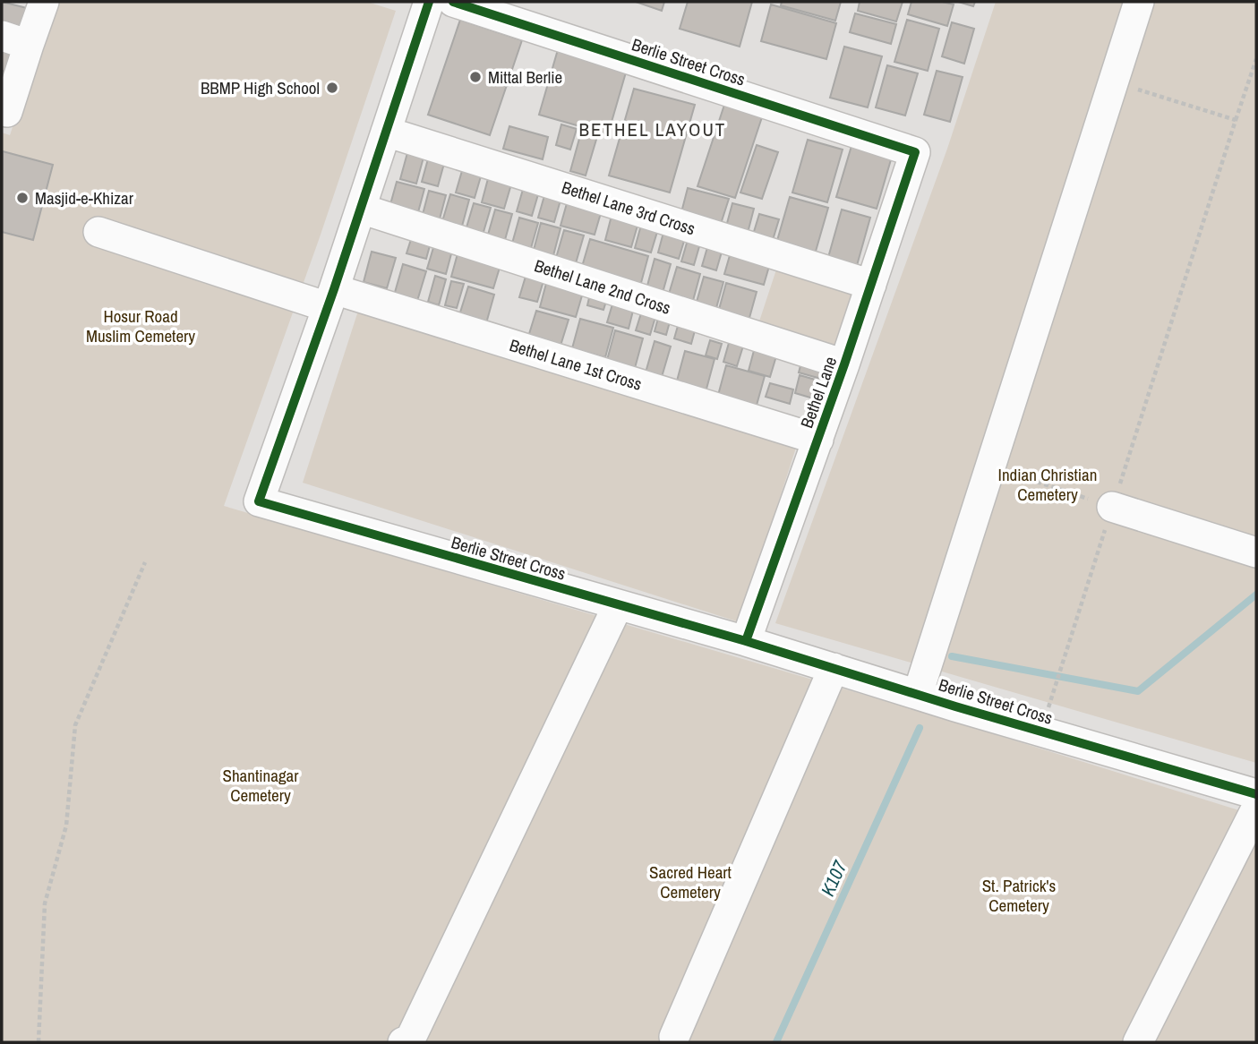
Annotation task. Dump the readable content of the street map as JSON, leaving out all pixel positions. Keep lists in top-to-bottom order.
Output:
{
  "streets": {
    "street": [
      "Berlie Street Cross",
      "Bethel Lane 3rd Cross",
      "Bethel Lane 2nd Cross",
      "Bethel Lane 1st Cross",
      "Bethel Lane"
    ]
  },
  "crossings": [
    ["Berlie Street Cross", "Bethel Lane 3rd Cross"],
    ["Berlie Street Cross", "Bethel Lane 2nd Cross"],
    ["Berlie Street Cross", "Bethel Lane 1st Cross"],
    ["Berlie Street Cross", "Bethel Lane"],
    ["Bethel Lane 3rd Cross", "Bethel Lane"],
    ["Bethel Lane 2nd Cross", "Bethel Lane"],
    ["Bethel Lane 1st Cross", "Bethel Lane"]
  ],
  "districts": ["BETHEL LAYOUT"],
  "water": ["K107"],
  "parks": [
    "Hosur Road Muslim Cemetery",
    "Indian Christian Cemetery",
    "Shantinagar Cemetery",
    "Sacred Heart Cemetery",
    "St. Patrick's Cemetery"
  ],
  "places": ["Mittal Berlie", "BBMP High School", "Masjid-e-Khizar"]
}
